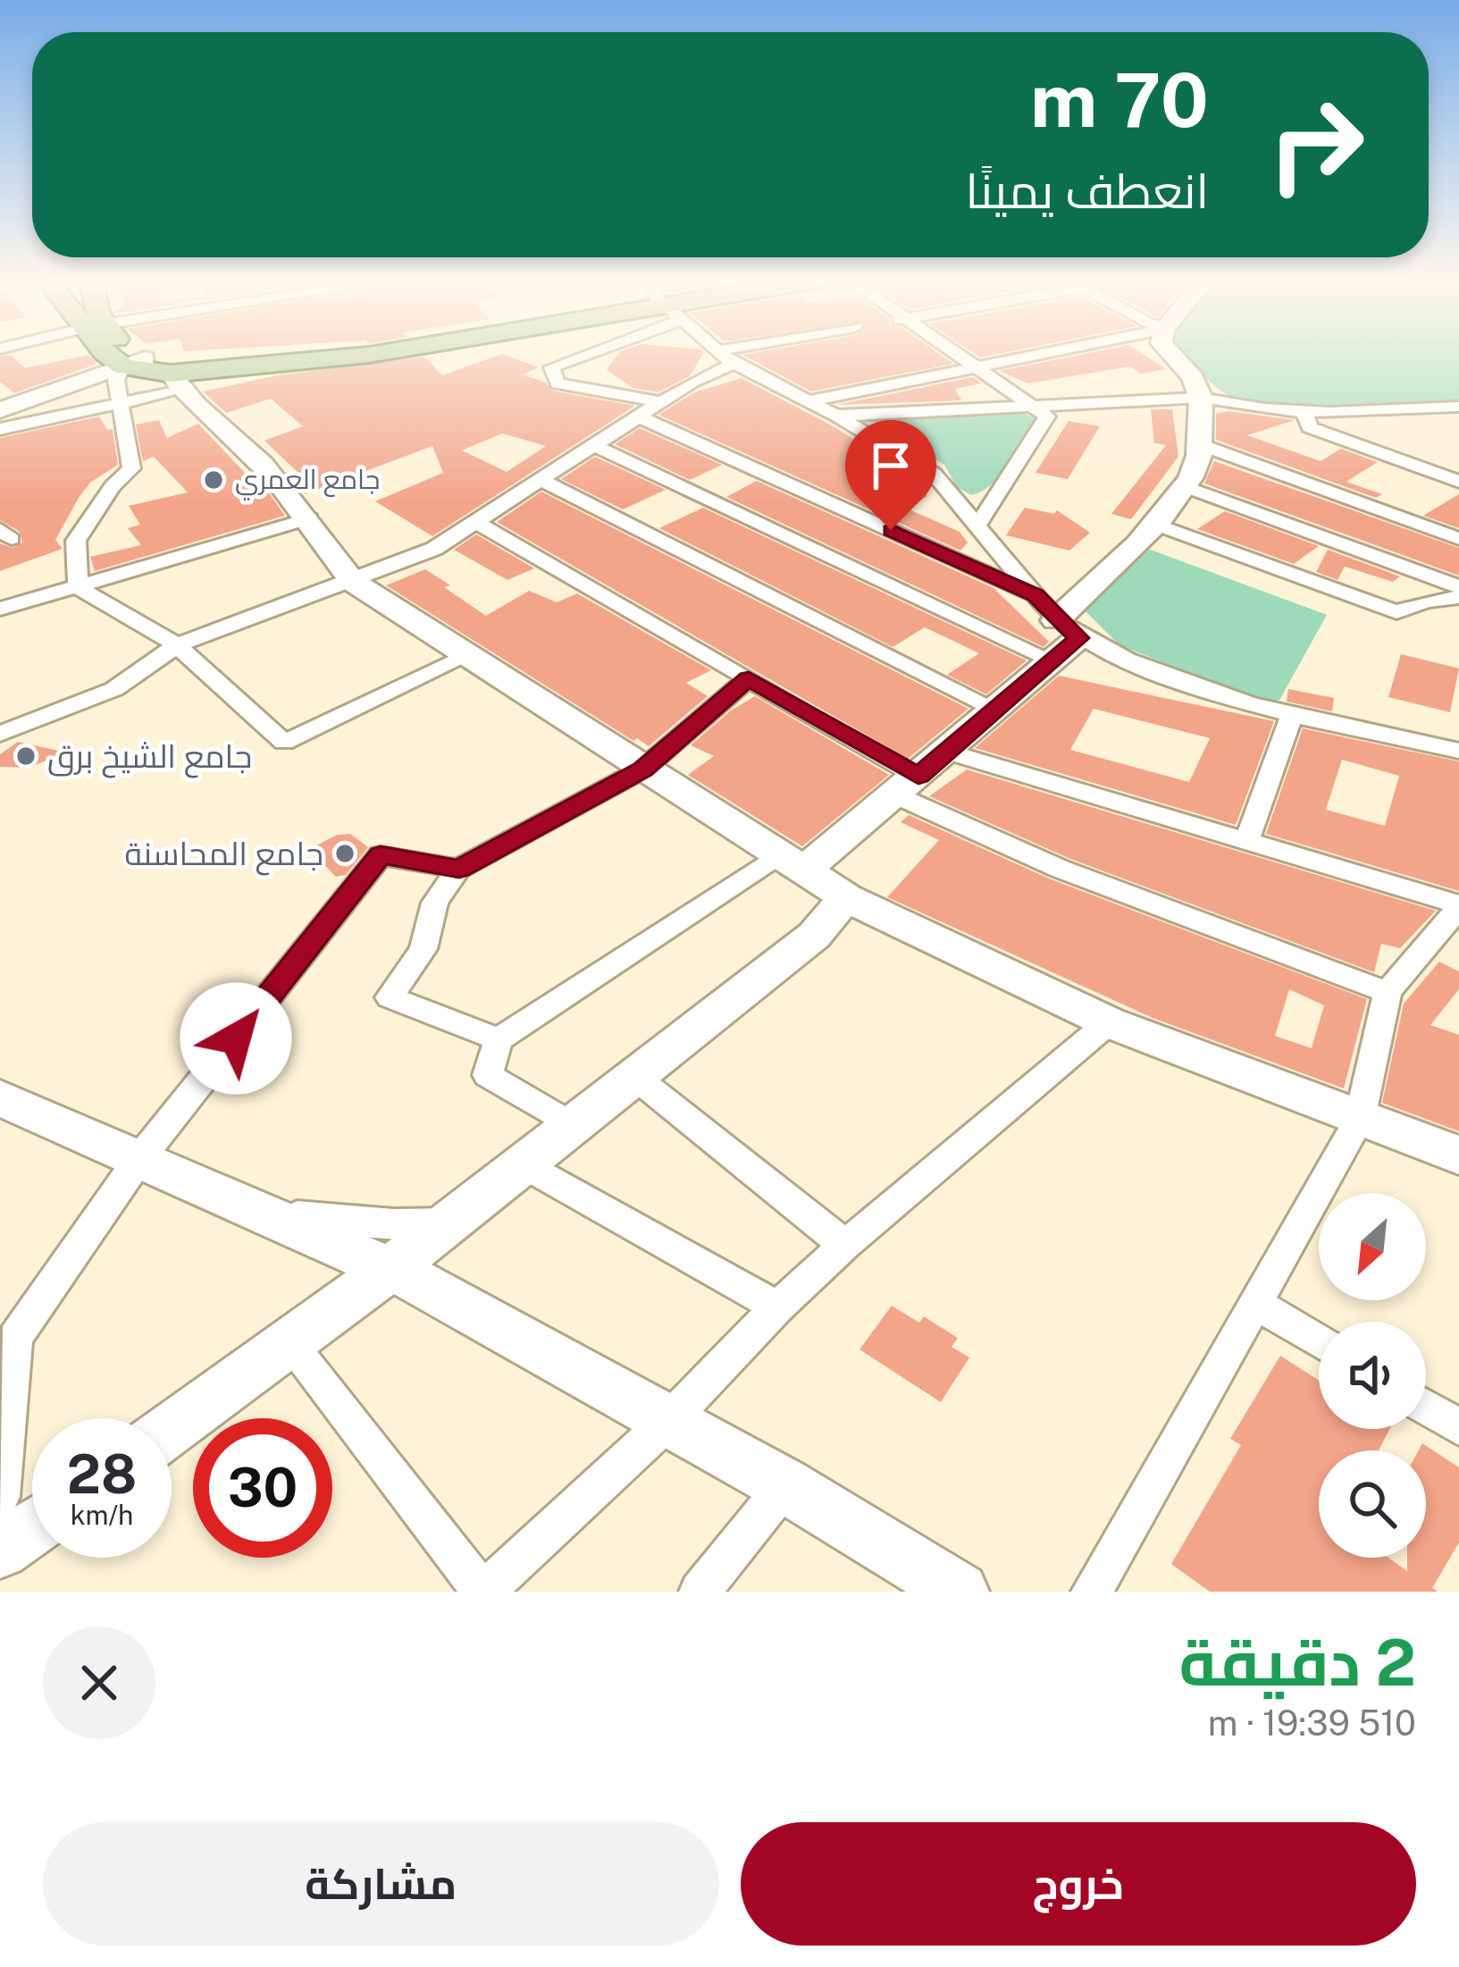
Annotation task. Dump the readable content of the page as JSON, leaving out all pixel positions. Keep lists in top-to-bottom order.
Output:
{
  "places": ["جامع العمري", "جامع الشيخ برق", "جامع المحاسنة"],
  "north": "bottom left",
  "page": {
    "turn": ["70 m", "انعطف يمينًا"],
    "speed": "28 km/h",
    "limit": "30",
    "heading": ["2 دقيقة", "510 m · 19:39"],
    "buttons": ["خروج", "مشاركة"]
  }
}
